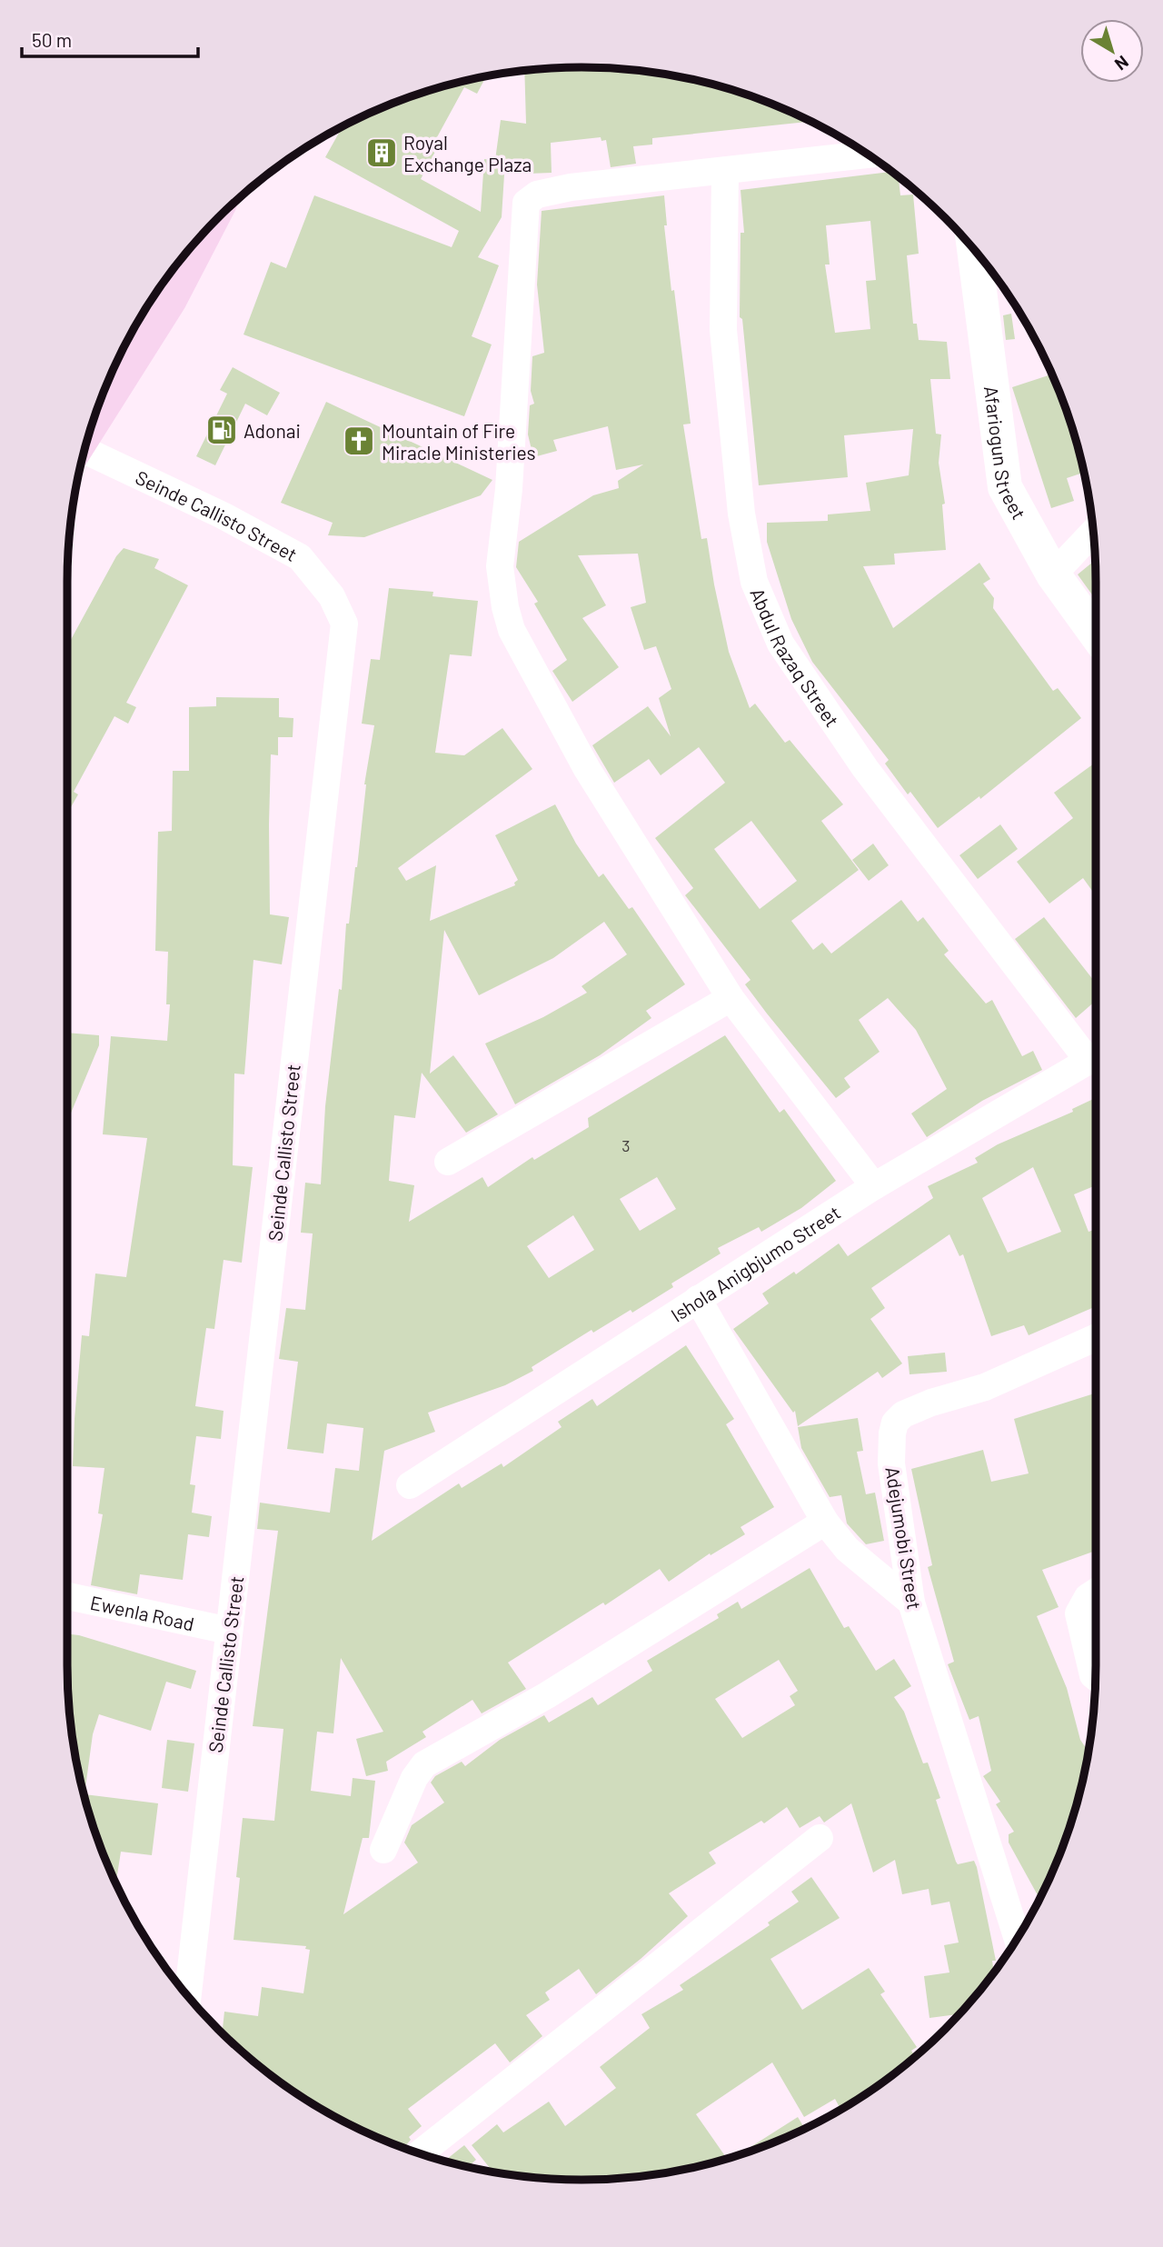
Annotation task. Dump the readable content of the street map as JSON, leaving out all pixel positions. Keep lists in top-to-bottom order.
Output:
{
  "streets": {
    "street": [
      "Afariogun Street",
      "Seinde Callisto Street",
      "Abdul Razaq Street",
      "Ishola Anigbjumo Street",
      "Adejumobi Street",
      "Ewenla Road"
    ]
  },
  "crossings": [
    ["Seinde Callisto Street", "Ewenla Road"],
    ["Abdul Razaq Street", "Ishola Anigbjumo Street"]
  ],
  "places": {
    "building": ["Royal Exchange Plaza"],
    "fuel station": ["Adonai"],
    "church": ["Mountain of Fire Miracle Ministeries"]
  },
  "house_numbers": ["3"],
  "scale_bar": "50 m",
  "north": "bottom right"
}
